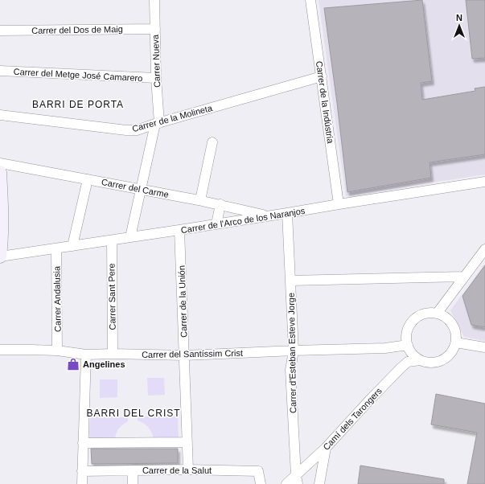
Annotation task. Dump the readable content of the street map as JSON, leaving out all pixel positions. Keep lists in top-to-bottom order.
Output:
{
  "streets": {
    "street": [
      "Carrer del Dos de Maig",
      "Carrer Nueva",
      "Carrer del Metge José Camarero",
      "Carrer de la Indústria",
      "Carrer de la Molineta",
      "Carrer del Carme",
      "Carrer de l'Arco de los Naranjos",
      "Carrer Sant Pere",
      "Carrer Andalusia",
      "Carrer de la Unión",
      "Carrer d'Esteban Esteve Jorge",
      "Carrer del Santíssim Crist",
      "Camí dels Tarongers",
      "Carrer de la Salut"
    ]
  },
  "crossings": [
    ["Carrer del Dos de Maig", "Carrer Nueva"],
    ["Carrer Nueva", "Carrer del Metge José Camarero"],
    ["Carrer Nueva", "Carrer de la Molineta"],
    ["Carrer Nueva", "Carrer del Carme"],
    ["Carrer Nueva", "Carrer de l'Arco de los Naranjos"],
    ["Carrer de la Indústria", "Carrer de la Molineta"],
    ["Carrer de la Indústria", "Carrer de l'Arco de los Naranjos"],
    ["Carrer del Carme", "Carrer de l'Arco de los Naranjos"],
    ["Carrer de l'Arco de los Naranjos", "Carrer Sant Pere"],
    ["Carrer de l'Arco de los Naranjos", "Carrer Andalusia"],
    ["Carrer de l'Arco de los Naranjos", "Carrer de la Unión"],
    ["Carrer de l'Arco de los Naranjos", "Carrer d'Esteban Esteve Jorge"],
    ["Carrer Sant Pere", "Carrer del Santíssim Crist"],
    ["Carrer Andalusia", "Carrer del Santíssim Crist"],
    ["Carrer de la Unión", "Carrer del Santíssim Crist"],
    ["Carrer de la Unión", "Carrer de la Salut"],
    ["Carrer d'Esteban Esteve Jorge", "Carrer del Santíssim Crist"],
    ["Carrer d'Esteban Esteve Jorge", "Camí dels Tarongers"],
    ["Carrer del Santíssim Crist", "Camí dels Tarongers"]
  ],
  "districts": ["BARRI DE PORTA", "BARRI DEL CRIST"],
  "places": {
    "shop": ["Angelines"]
  },
  "north": "top"
}
